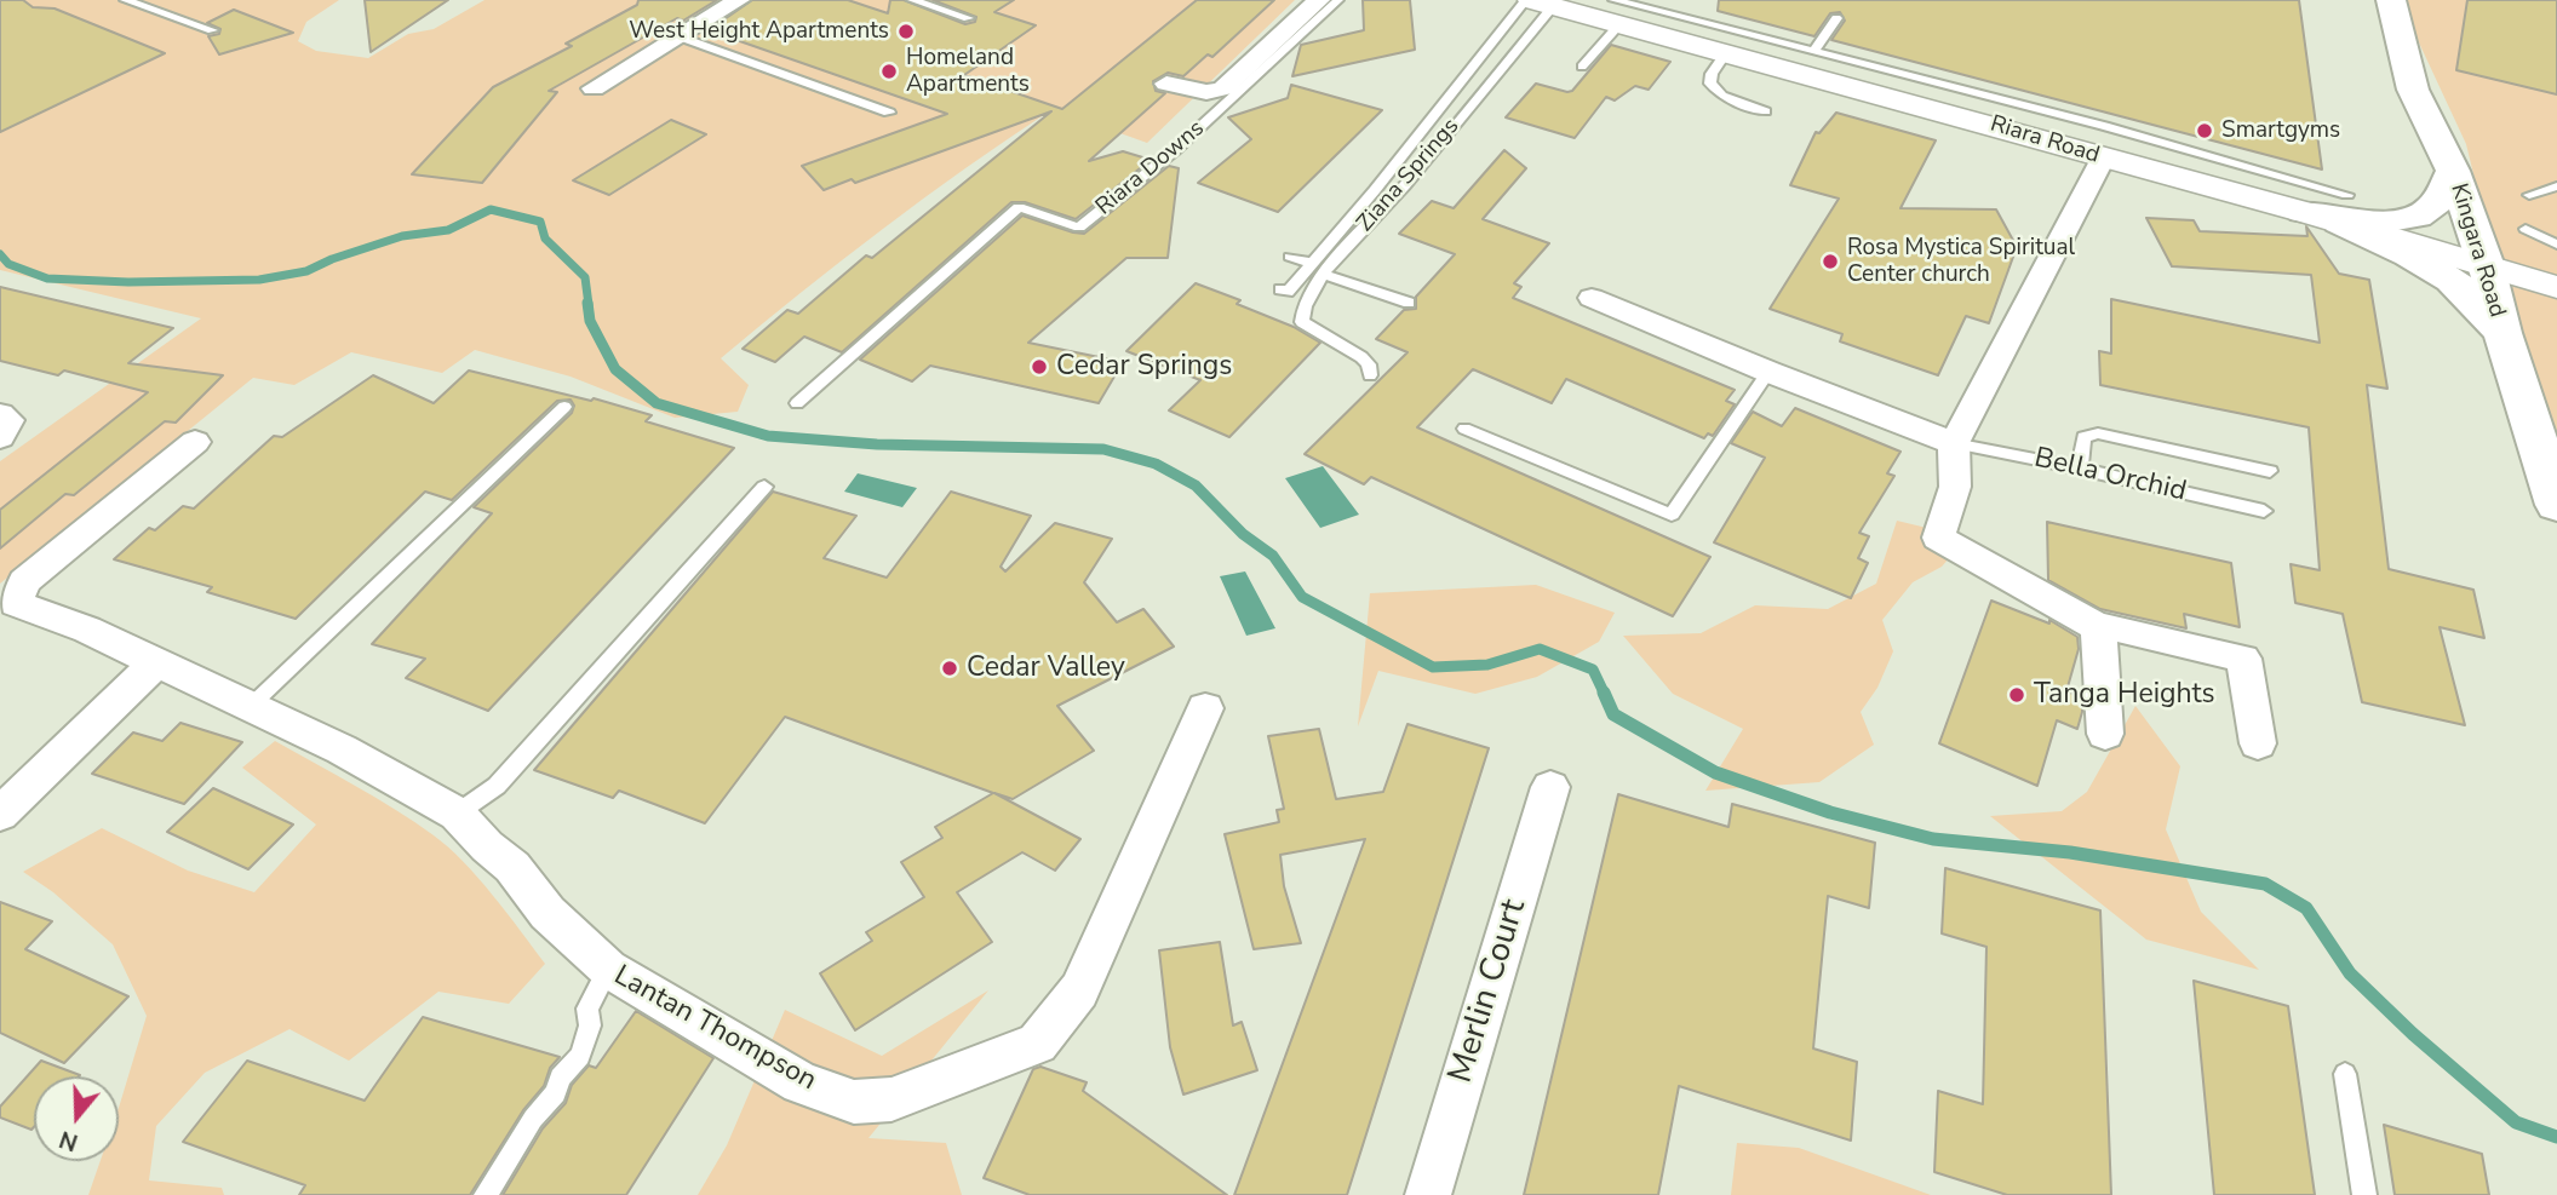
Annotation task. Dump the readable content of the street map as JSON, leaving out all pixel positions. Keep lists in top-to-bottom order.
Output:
{
  "streets": {
    "main road": ["Kingara Road"],
    "street": ["Riara Road", "Merlin Court", "Lantan Thompson"],
    "lane": ["Riara Downs", "Ziana Springs", "Bella Orchid"]
  },
  "crossings": [
    ["Riara Road", "Ziana Springs"],
    ["Riara Road", "Kingara Road"]
  ],
  "places": [
    "West Height Apartments",
    "Homeland Apartments",
    "Smartgyms",
    "Rosa Mystica Spiritual Center church",
    "Cedar Springs",
    "Cedar Valley",
    "Tanga Heights"
  ],
  "north": "bottom"
}
